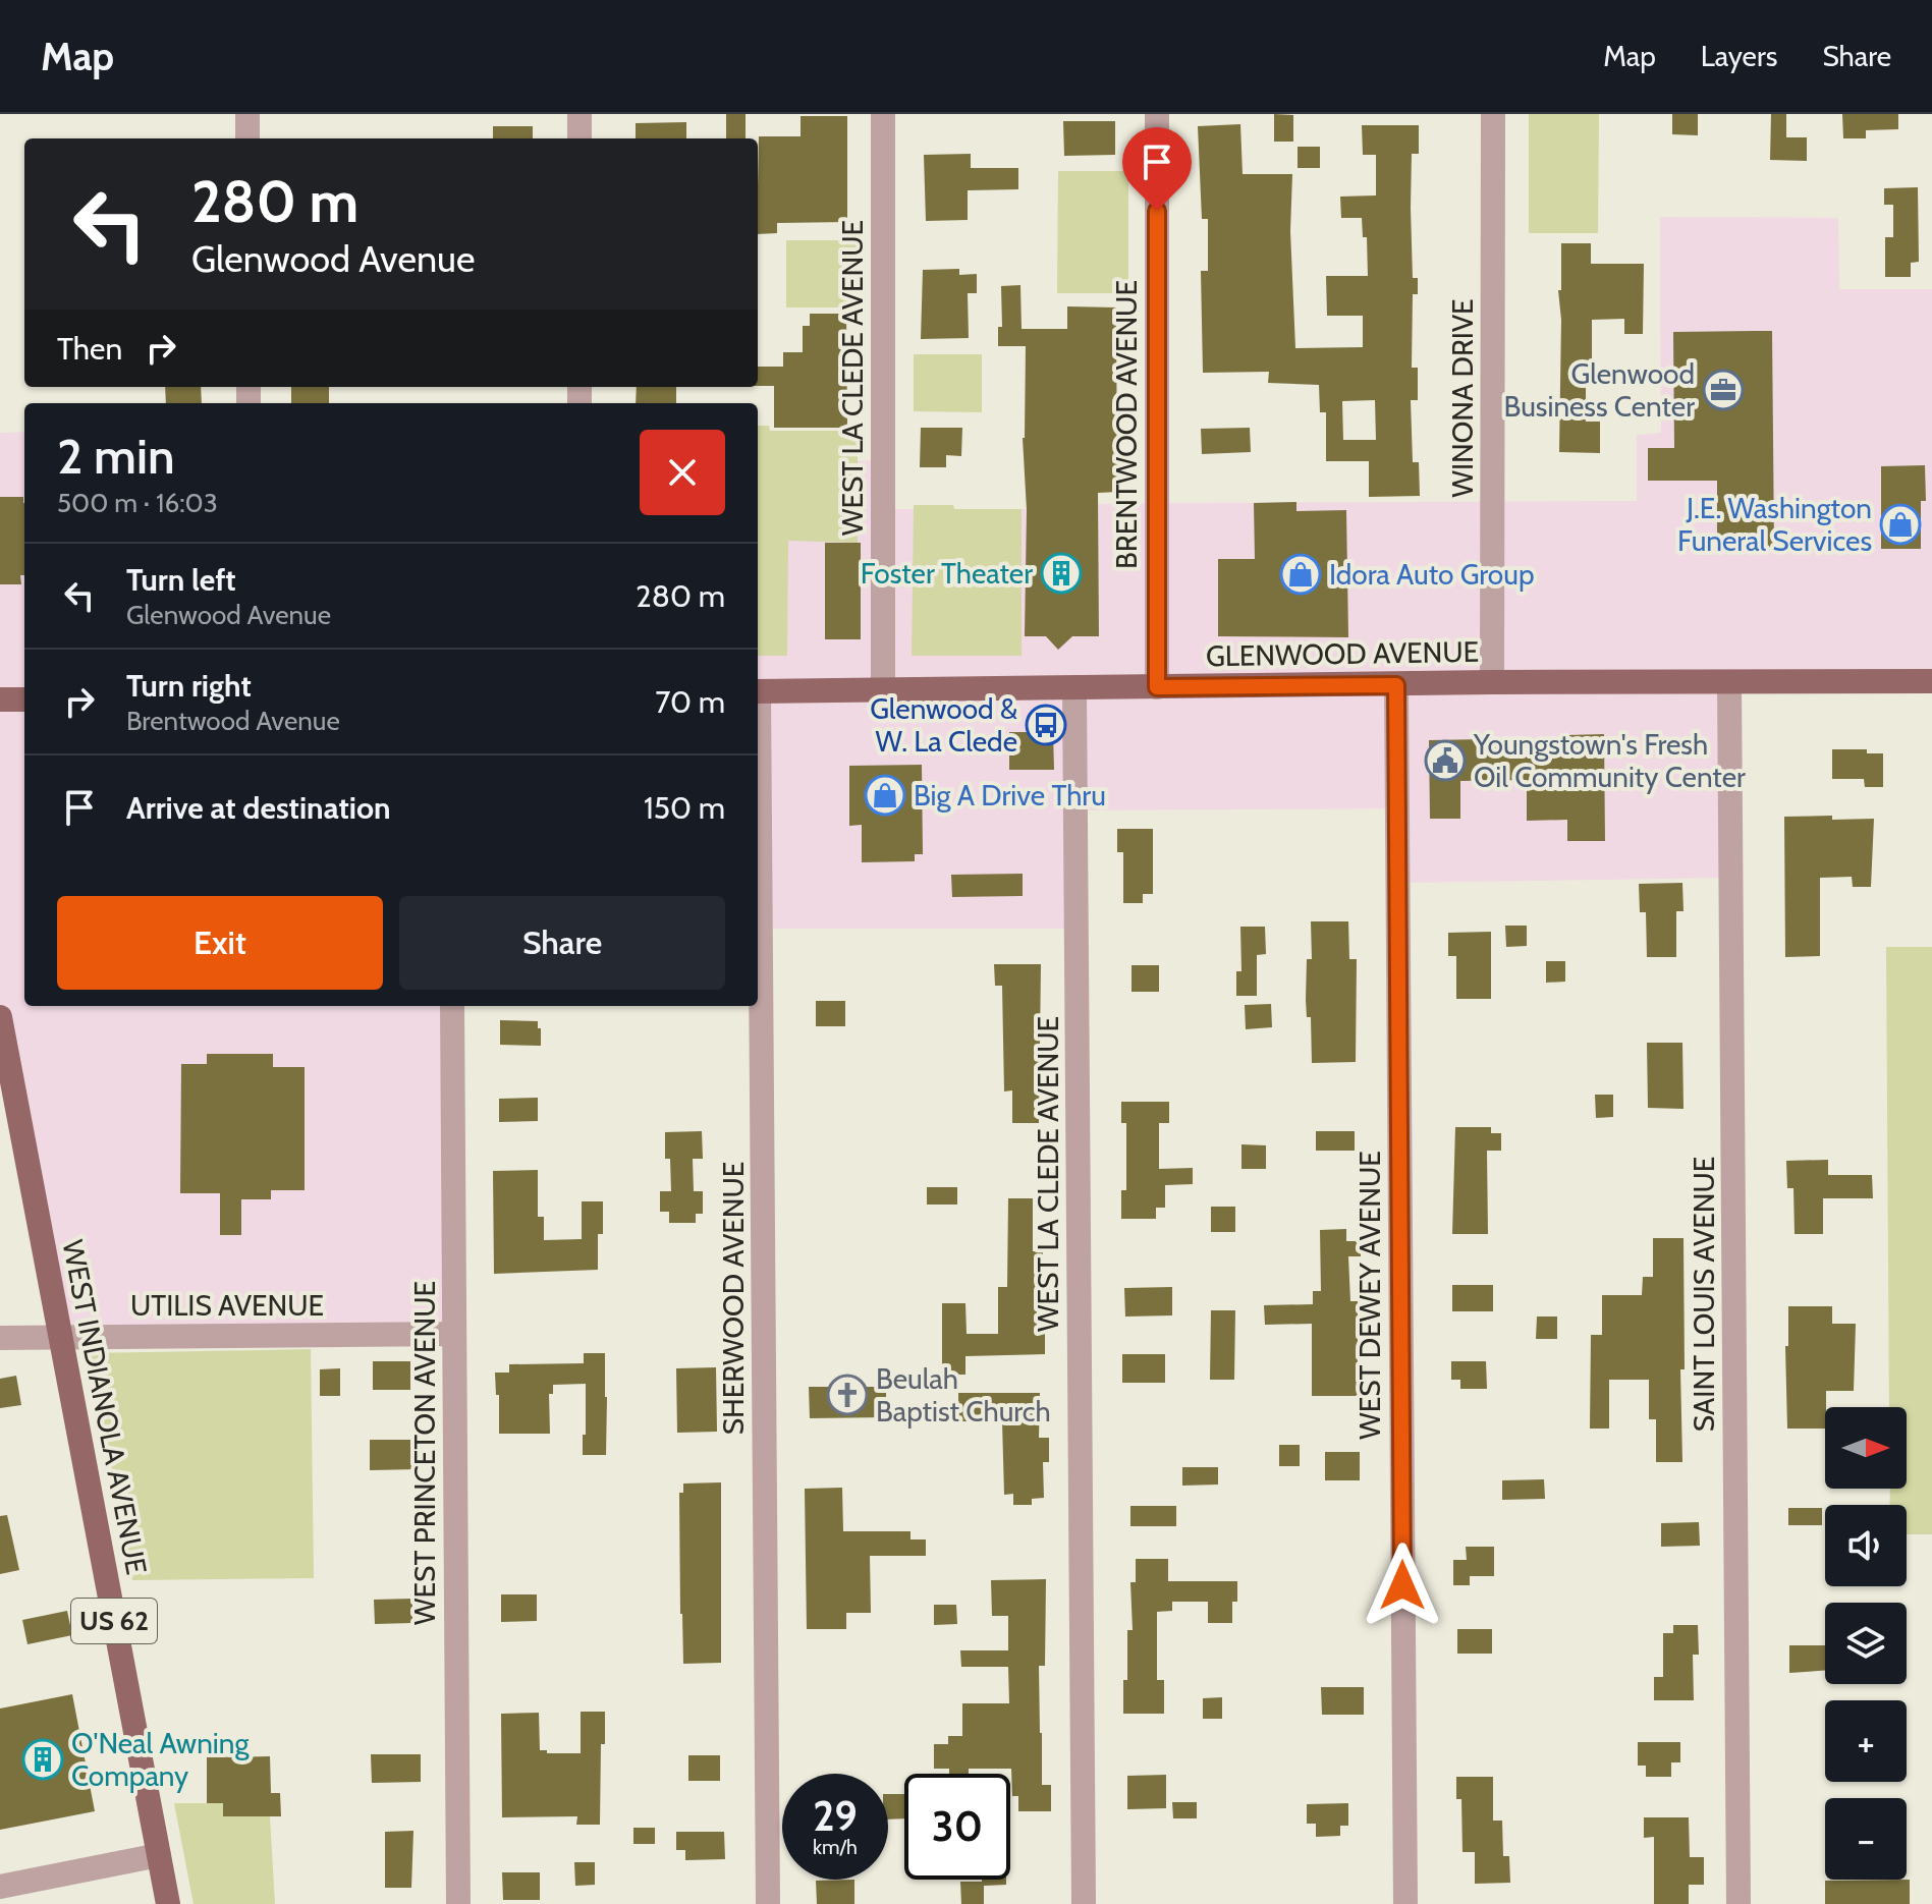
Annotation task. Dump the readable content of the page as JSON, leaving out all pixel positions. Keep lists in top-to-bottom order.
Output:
{
  "streets": {
    "main road": ["GLENWOOD AVENUE", "WEST INDIANOLA AVENUE", "US 62"],
    "street": [
      "WEST LA CLEDE AVENUE",
      "WINONA DRIVE",
      "BRENTWOOD AVENUE",
      "SAINT LOUIS AVENUE",
      "WEST DEWEY AVENUE",
      "SHERWOOD AVENUE",
      "UTILIS AVENUE",
      "WEST PRINCETON AVENUE"
    ]
  },
  "crossings": [
    ["WEST LA CLEDE AVENUE", "GLENWOOD AVENUE"],
    ["WINONA DRIVE", "GLENWOOD AVENUE"],
    ["BRENTWOOD AVENUE", "GLENWOOD AVENUE"],
    ["GLENWOOD AVENUE", "SAINT LOUIS AVENUE"],
    ["GLENWOOD AVENUE", "WEST DEWEY AVENUE"],
    ["UTILIS AVENUE", "WEST INDIANOLA AVENUE"],
    ["UTILIS AVENUE", "WEST PRINCETON AVENUE"]
  ],
  "places": {
    "office": ["Glenwood Business Center"],
    "shop": ["J.E. Washington Funeral Services", "Idora Auto Group", "Big A Drive Thru"],
    "building": ["Foster Theater", "O'Neal Awning Company"],
    "bus stop": ["Glenwood & W. La Clede"],
    "public building": ["Youngstown's Fresh Oil Community Center"],
    "church": ["Beulah Baptist Church"]
  },
  "north": "right",
  "page": {
    "header": "Map",
    "nav": ["Map", "Layers", "Share"],
    "turn": ["280 m", "Glenwood Avenue"],
    "then": "Then",
    "heading": ["2 min", "500 m · 16:03"],
    "list": [
      {
        "name": "Turn left",
        "note": "Glenwood Avenue",
        "value": "280 m"
      },
      {
        "name": "Turn right",
        "note": "Brentwood Avenue",
        "value": "70 m"
      },
      {
        "name": "Arrive at destination",
        "value": "150 m"
      }
    ],
    "buttons": ["Exit", "Share"],
    "map_buttons": ["+", "−"],
    "speed": "29 km/h",
    "limit": "30"
  }
}
